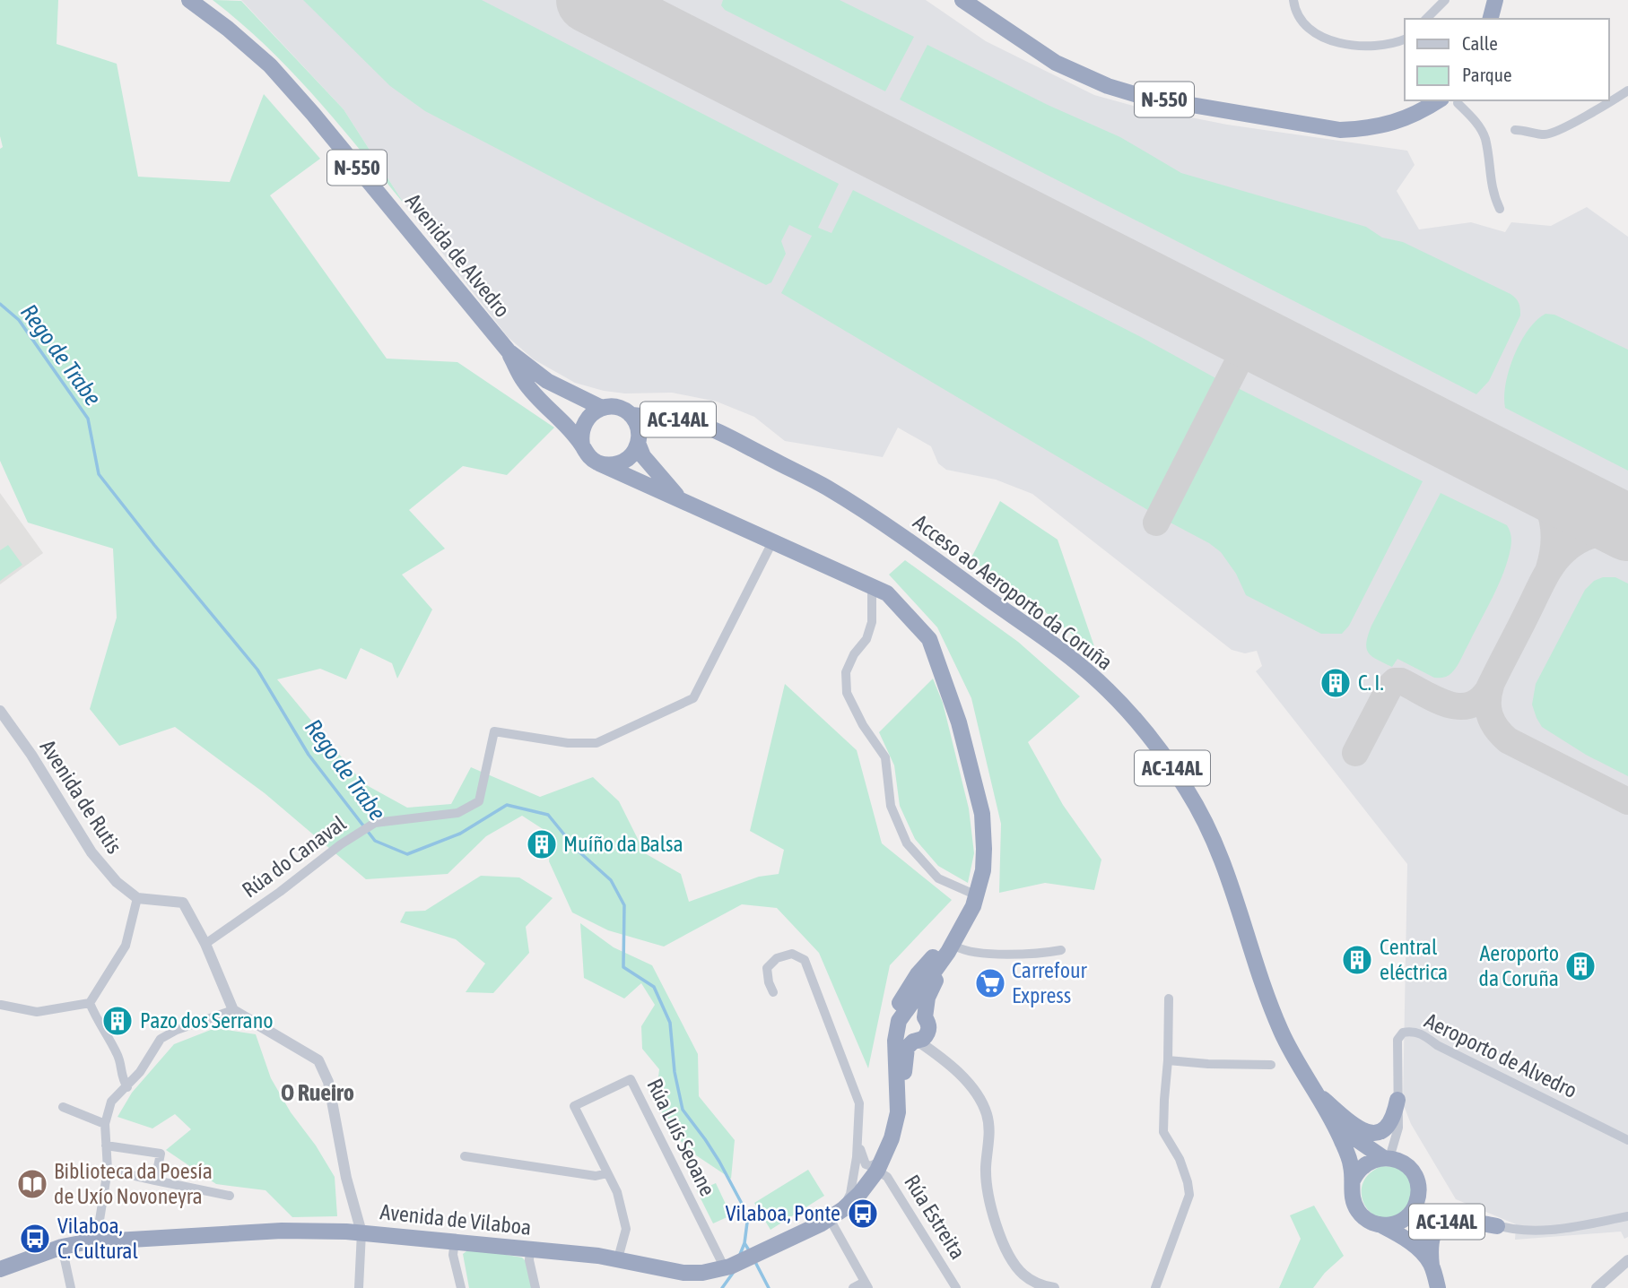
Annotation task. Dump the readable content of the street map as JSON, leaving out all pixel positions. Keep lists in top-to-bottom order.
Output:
{
  "streets": {
    "highway": [
      "N-550",
      "Avenida de Alvedro",
      "AC-14AL",
      "Acceso ao Aeroporto da Coruña",
      "Avenida de Vilaboa"
    ],
    "street": [
      "Avenida de Rutis",
      "Rúa do Canaval",
      "Aeroporto de Alvedro",
      "Rúa Luís Seoane",
      "Rúa Estreita"
    ]
  },
  "crossings": [
    ["N-550", "Avenida de Alvedro"],
    ["N-550", "Acceso ao Aeroporto da Coruña"],
    ["Avenida de Alvedro", "Acceso ao Aeroporto da Coruña"],
    ["AC-14AL", "Acceso ao Aeroporto da Coruña"],
    ["AC-14AL", "Aeroporto de Alvedro"],
    ["Acceso ao Aeroporto da Coruña", "Aeroporto de Alvedro"],
    ["Rúa Luís Seoane", "Avenida de Vilaboa"],
    ["Rúa Estreita", "Avenida de Vilaboa"]
  ],
  "districts": ["O Rueiro"],
  "water": ["Rego de Trabe"],
  "places": {
    "building": [
      "C. I.",
      "Muíño da Balsa",
      "Central eléctrica",
      "Aeroporto da Coruña",
      "Pazo dos Serrano"
    ],
    "supermarket": ["Carrefour Express"],
    "library": ["Biblioteca da Poesía de Uxío Novoneyra"],
    "bus stop": ["Vilaboa, Ponte", "Vilaboa, C. Cultural"]
  },
  "legend": ["Calle", "Parque"]
}
